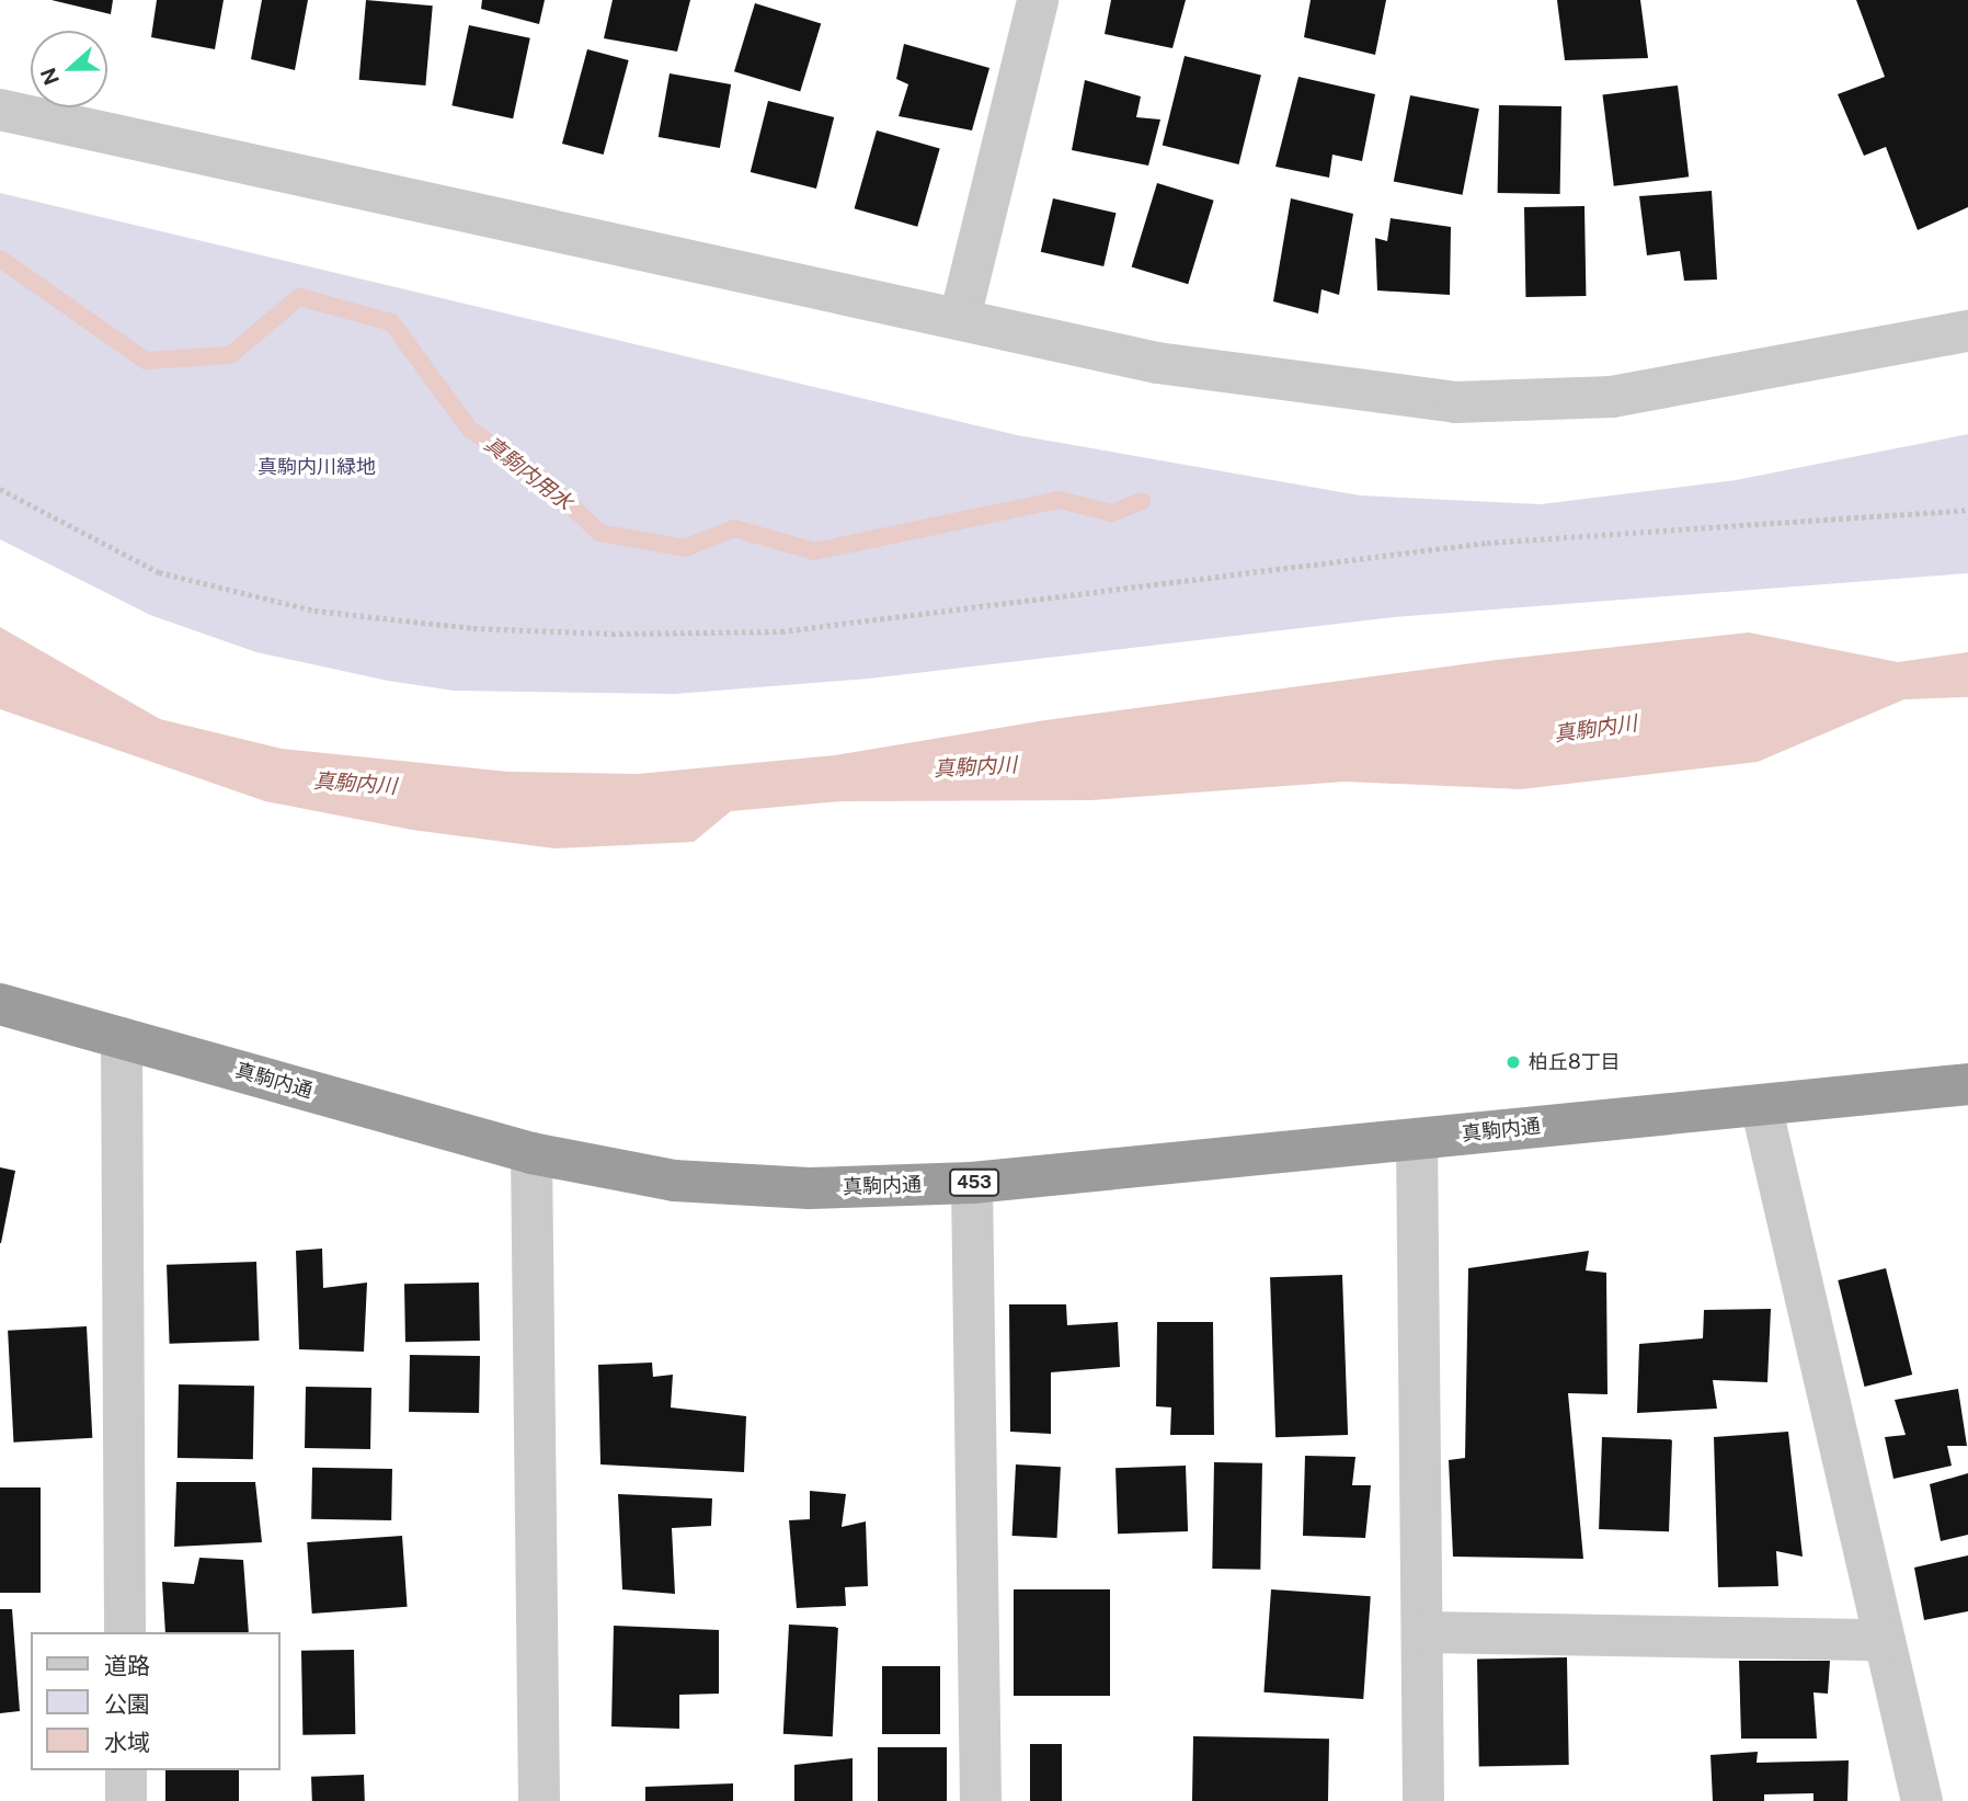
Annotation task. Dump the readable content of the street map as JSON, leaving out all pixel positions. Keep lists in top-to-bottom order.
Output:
{
  "streets": {
    "highway": ["真駒内通", "453"]
  },
  "water": ["真駒内用水", "真駒内川"],
  "parks": ["真駒内川緑地"],
  "places": ["柏丘8丁目"],
  "legend": ["道路", "公園", "水域"],
  "north": "left"
}
